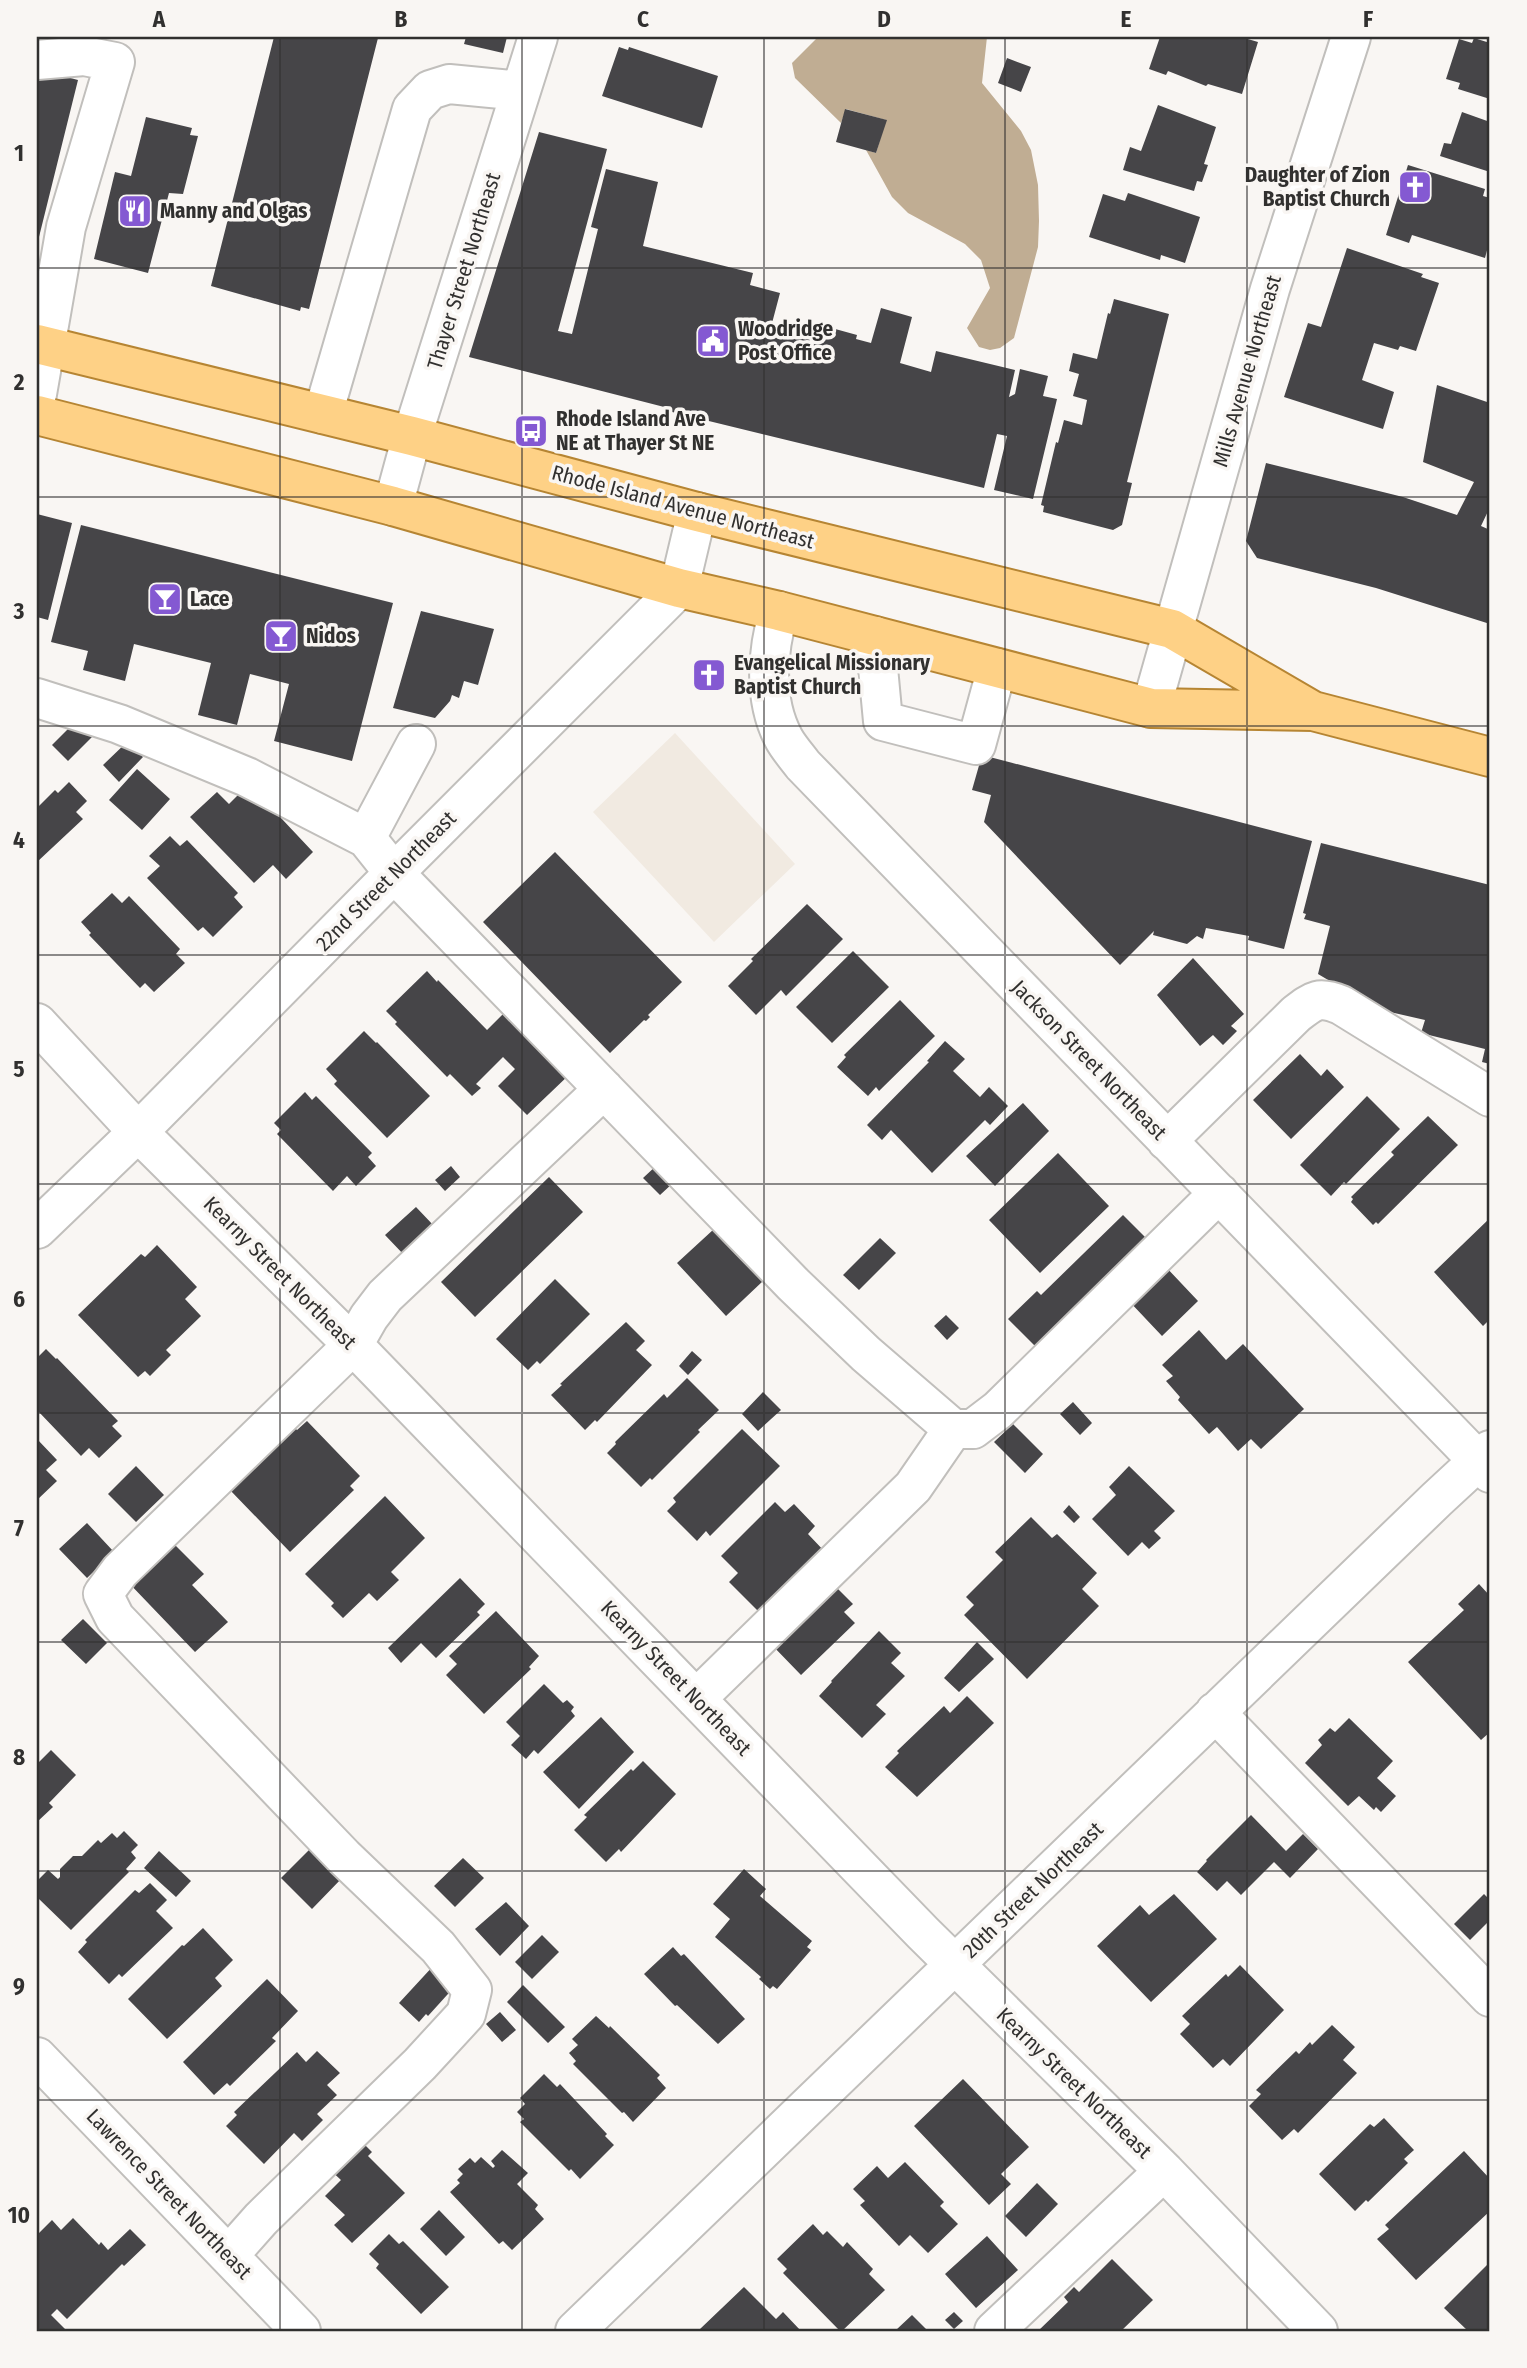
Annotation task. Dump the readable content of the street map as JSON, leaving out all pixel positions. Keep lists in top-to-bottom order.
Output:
{
  "streets": {
    "main road": ["Rhode Island Avenue Northeast"],
    "street": [
      "Thayer Street Northeast",
      "Mills Avenue Northeast",
      "22nd Street Northeast",
      "Jackson Street Northeast",
      "Kearny Street Northeast",
      "20th Street Northeast",
      "Lawrence Street Northeast"
    ]
  },
  "crossings": [
    ["Thayer Street Northeast", "Rhode Island Avenue Northeast"],
    ["Mills Avenue Northeast", "Rhode Island Avenue Northeast"],
    ["Rhode Island Avenue Northeast", "22nd Street Northeast"],
    ["Rhode Island Avenue Northeast", "Jackson Street Northeast"],
    ["22nd Street Northeast", "Kearny Street Northeast"],
    ["Jackson Street Northeast", "20th Street Northeast"],
    ["Kearny Street Northeast", "20th Street Northeast"]
  ],
  "places": {
    "church": ["Daughter of Zion Baptist Church", "Evangelical Missionary Baptist Church"],
    "restaurant": ["Manny and Olgas"],
    "public building": ["Woodridge Post Office"],
    "bus stop": ["Rhode Island Ave NE at Thayer St NE"],
    "bar": ["Lace", "Nidos"]
  },
  "grid": {
    "columns": [
      "A",
      "B",
      "C",
      "D",
      "E",
      "F"
    ],
    "rows": [
      "1",
      "2",
      "3",
      "4",
      "5",
      "6",
      "7",
      "8",
      "9",
      "10"
    ]
  }
}
